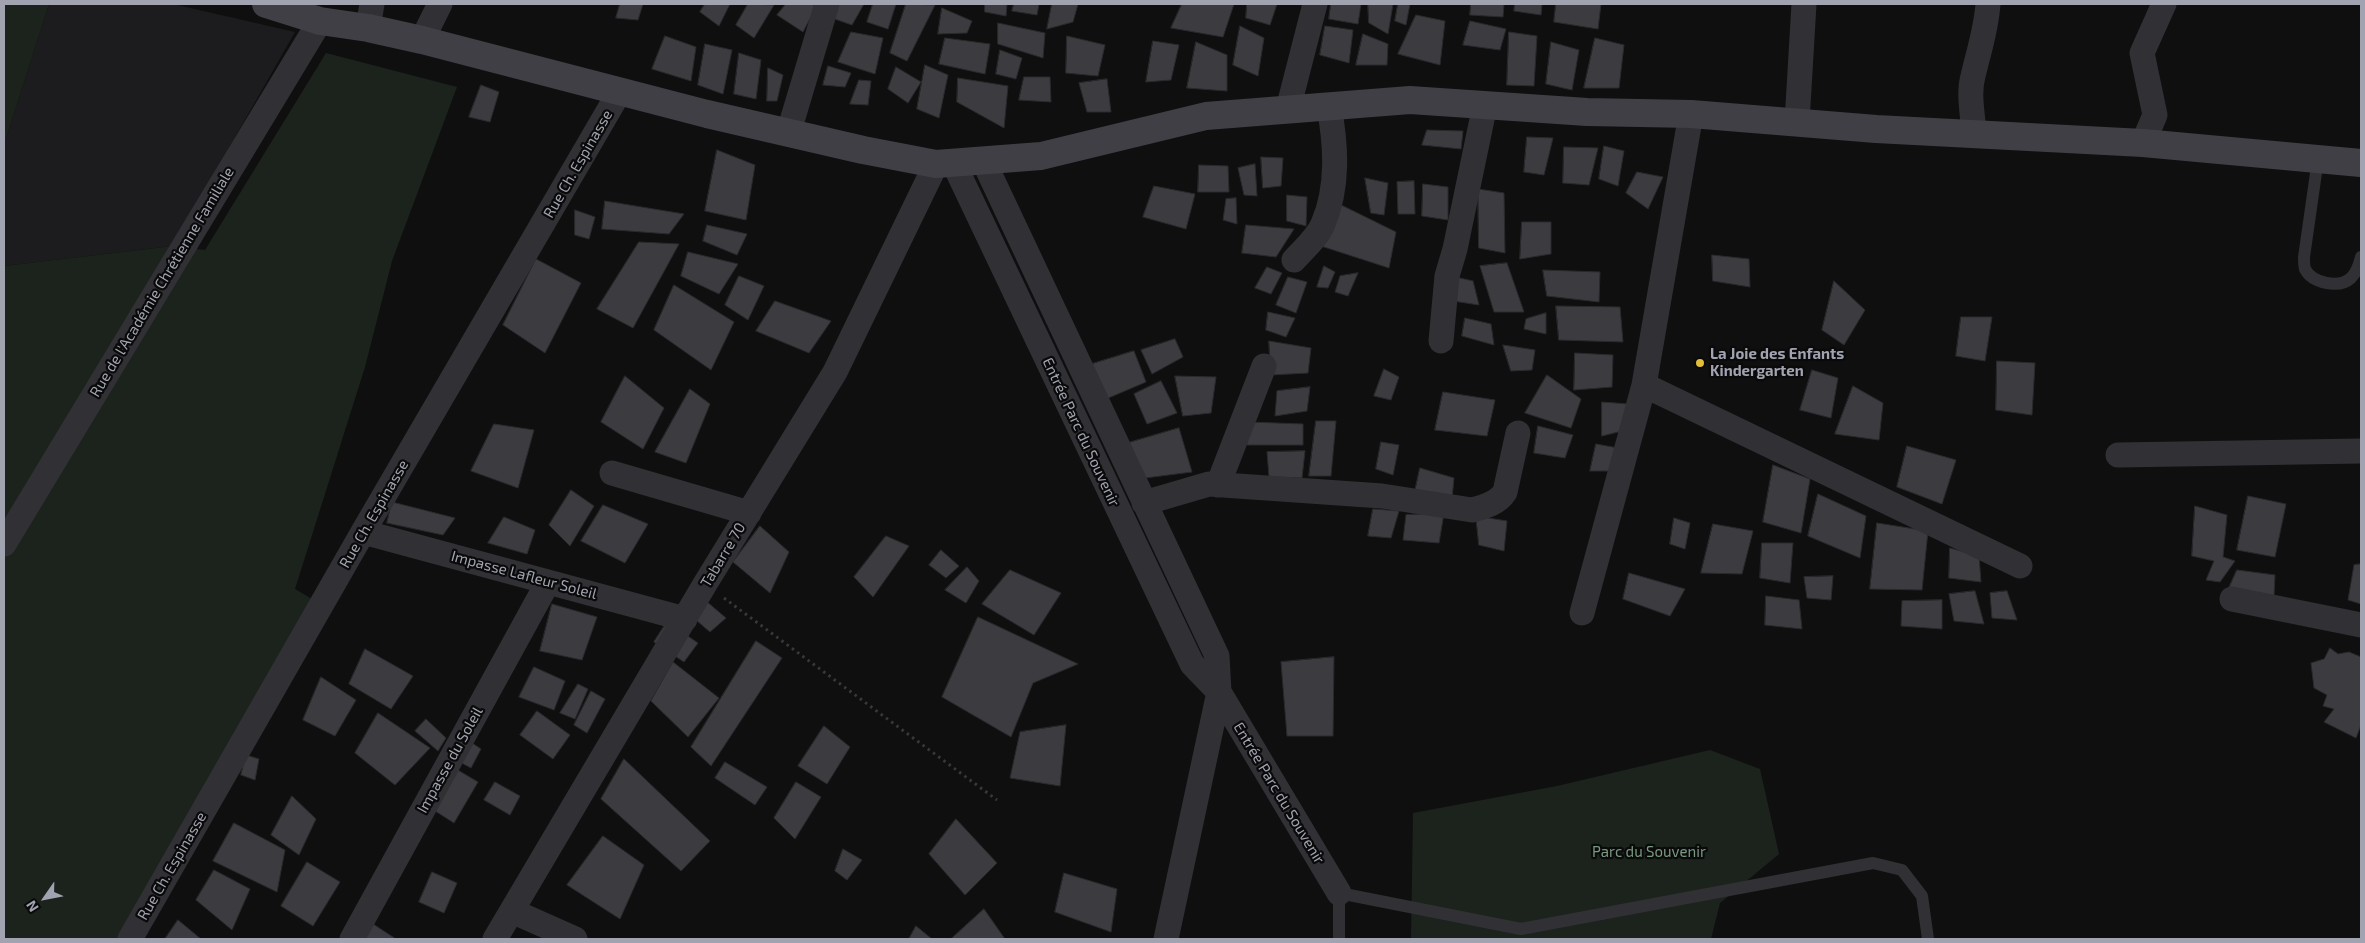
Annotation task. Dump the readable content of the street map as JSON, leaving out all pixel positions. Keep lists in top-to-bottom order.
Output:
{
  "streets": {
    "street": [
      "Rue Ch. Espinasse",
      "Rue de l'Académie Chrétienne Familiale",
      "Entrée Parc du Souvenir",
      "Tabarre 70",
      "Impasse Lafleur Soleil",
      "Impasse du Soleil"
    ]
  },
  "crossings": [
    ["Rue Ch. Espinasse", "Impasse Lafleur Soleil"],
    ["Entrée Parc du Souvenir", "Tabarre 70"],
    ["Tabarre 70", "Impasse Lafleur Soleil"],
    ["Impasse Lafleur Soleil", "Impasse du Soleil"]
  ],
  "parks": ["Parc du Souvenir"],
  "places": ["La Joie des Enfants Kindergarten"],
  "north": "bottom left"
}
